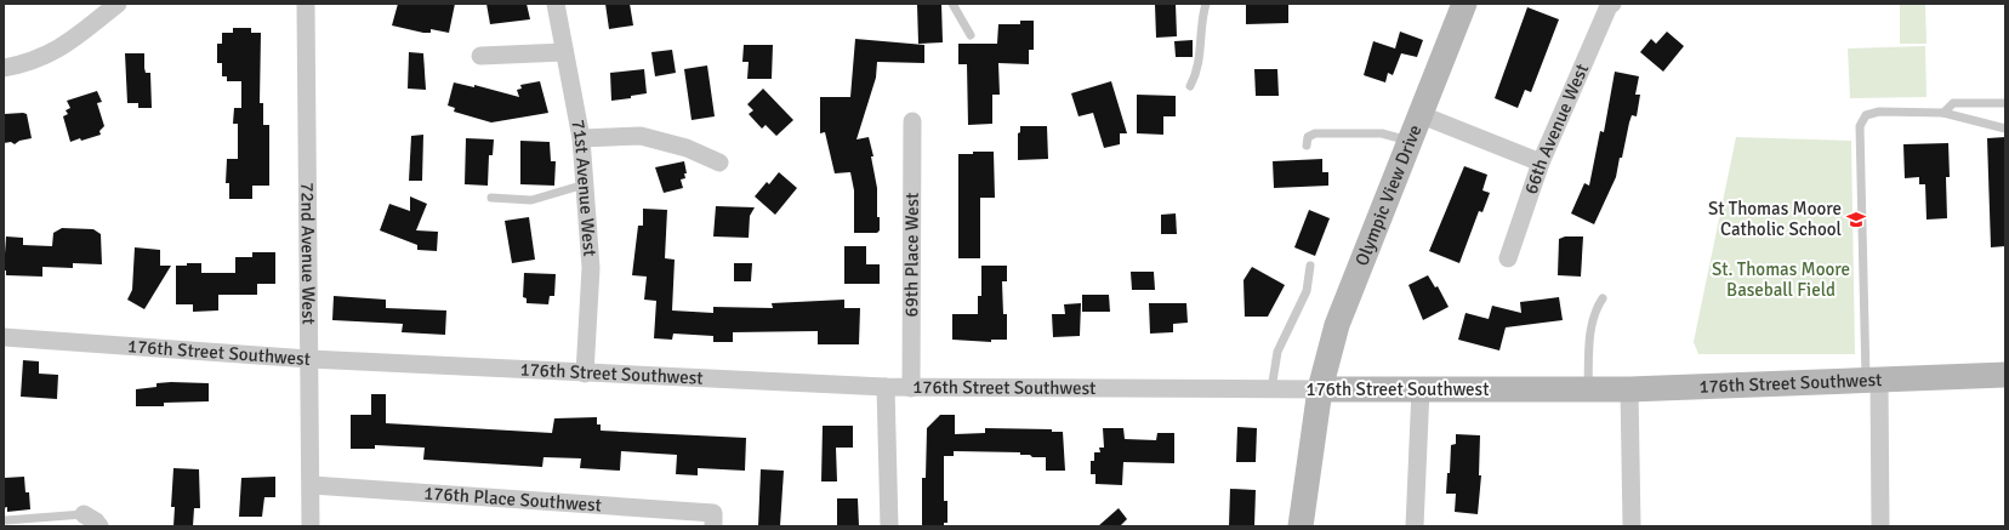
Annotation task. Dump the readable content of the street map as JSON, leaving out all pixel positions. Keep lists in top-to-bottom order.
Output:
{
  "streets": {
    "street": [
      "66th Avenue West",
      "71st Avenue West",
      "Olympic View Drive",
      "72nd Avenue West",
      "69th Place West",
      "176th Street Southwest",
      "176th Place Southwest"
    ]
  },
  "crossings": [
    ["71st Avenue West", "176th Street Southwest"],
    ["Olympic View Drive", "176th Street Southwest"],
    ["72nd Avenue West", "176th Street Southwest"],
    ["72nd Avenue West", "176th Place Southwest"],
    ["69th Place West", "176th Street Southwest"]
  ],
  "parks": ["St. Thomas Moore Baseball Field"],
  "places": {
    "school or university": ["St Thomas Moore Catholic School"]
  }
}
